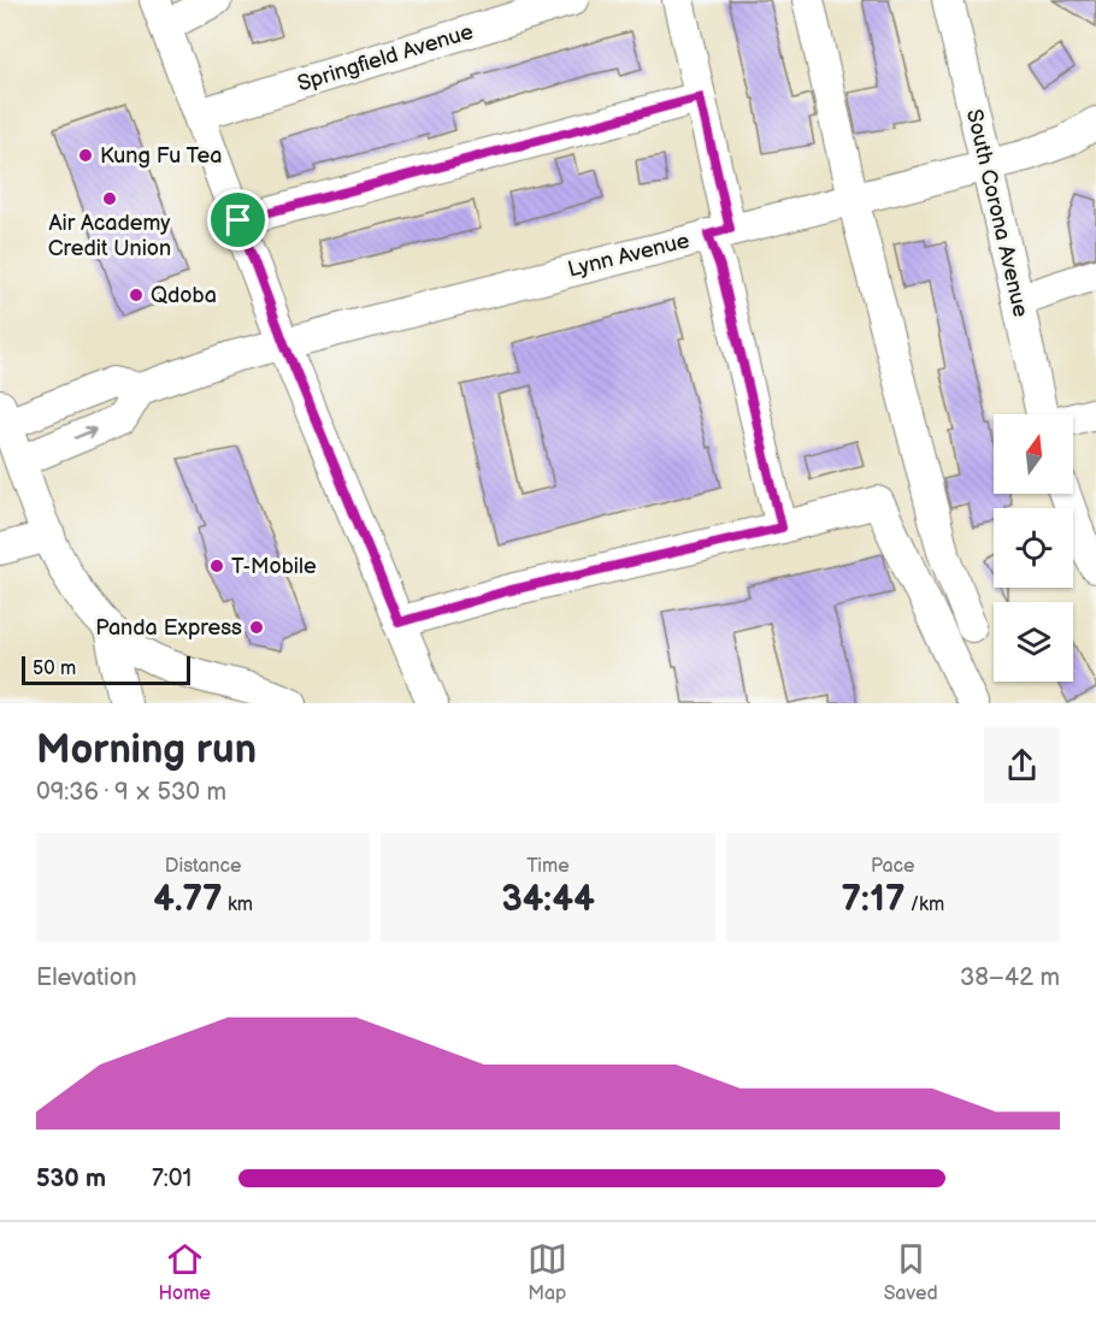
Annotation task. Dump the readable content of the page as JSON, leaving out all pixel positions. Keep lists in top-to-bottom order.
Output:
{
  "streets": {
    "street": ["Springfield Avenue", "South Corona Avenue", "Lynn Avenue"]
  },
  "crossings": [
    ["South Corona Avenue", "Lynn Avenue"]
  ],
  "places": [
    "Kung Fu Tea",
    "Air Academy Credit Union",
    "Qdoba",
    "T-Mobile",
    "Panda Express"
  ],
  "scale_bar": "50 m",
  "north": "top",
  "page": {
    "scale": "50 m",
    "heading": ["Morning run", "09:36 · 9 × 530 m"],
    "stats": [
      ["Distance", "4.77 km"],
      ["Time", "34:44"],
      ["Pace", "7:17 /km"]
    ],
    "chart": ["Elevation", "38–42 m"],
    "list": [
      {
        "name": "530 m",
        "note": "7:01"
      }
    ],
    "tabs": ["Home", "Map", "Saved"]
  }
}
